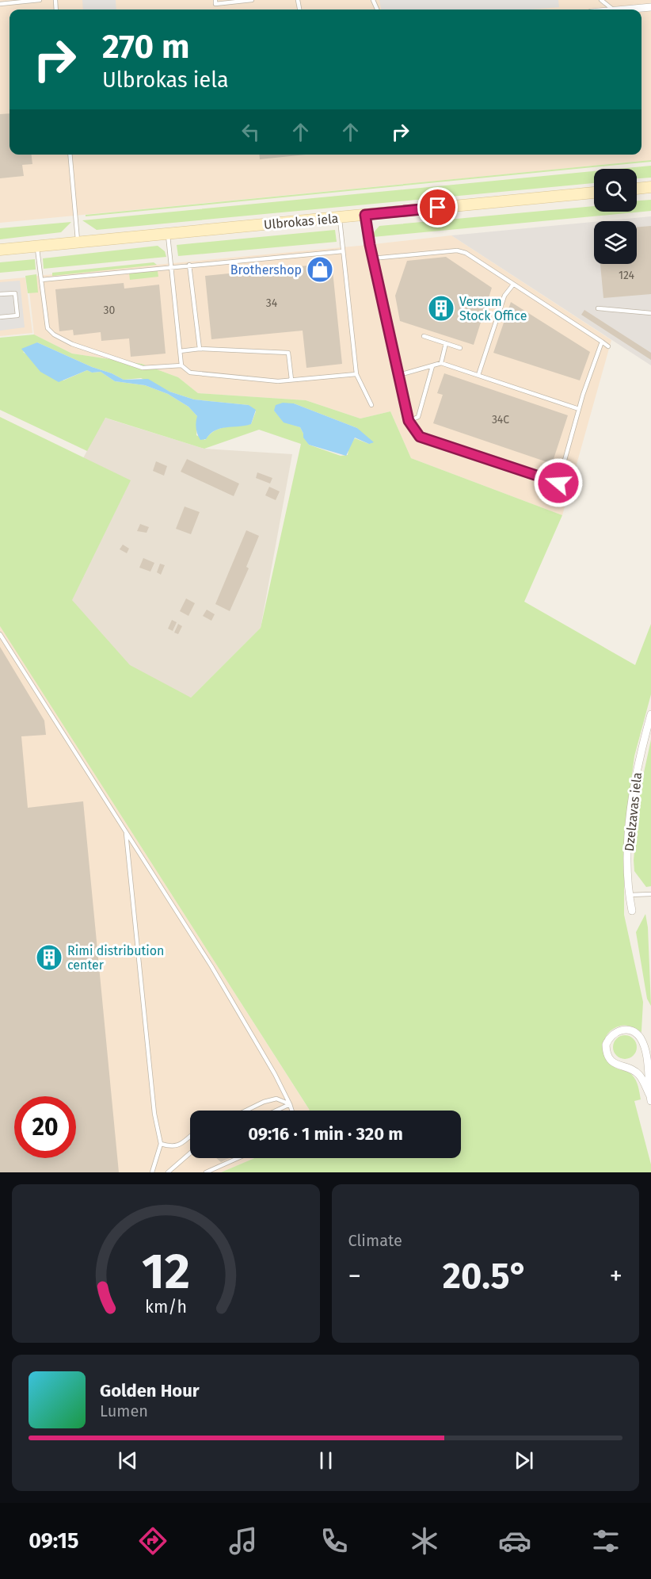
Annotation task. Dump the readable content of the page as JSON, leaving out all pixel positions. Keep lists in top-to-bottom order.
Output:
{
  "streets": {
    "main road": ["Ulbrokas iela"],
    "street": ["Dzelzavas iela"]
  },
  "places": {
    "shop": ["Brothershop"],
    "building": ["Versum Stock Office", "Rimi distribution center"]
  },
  "house_numbers": [
    "124",
    "34",
    "30",
    "34C"
  ],
  "page": {
    "turn": ["270 m", "Ulbrokas iela"],
    "limit": "20",
    "trip": "09:16 · 1 min · 320 m",
    "tile": "Climate",
    "heat": ["−", "20.5°", "+"],
    "song": ["Golden Hour", "Lumen"],
    "tabs": "09:15",
    "gauge": ["12", "km/h"]
  }
}
